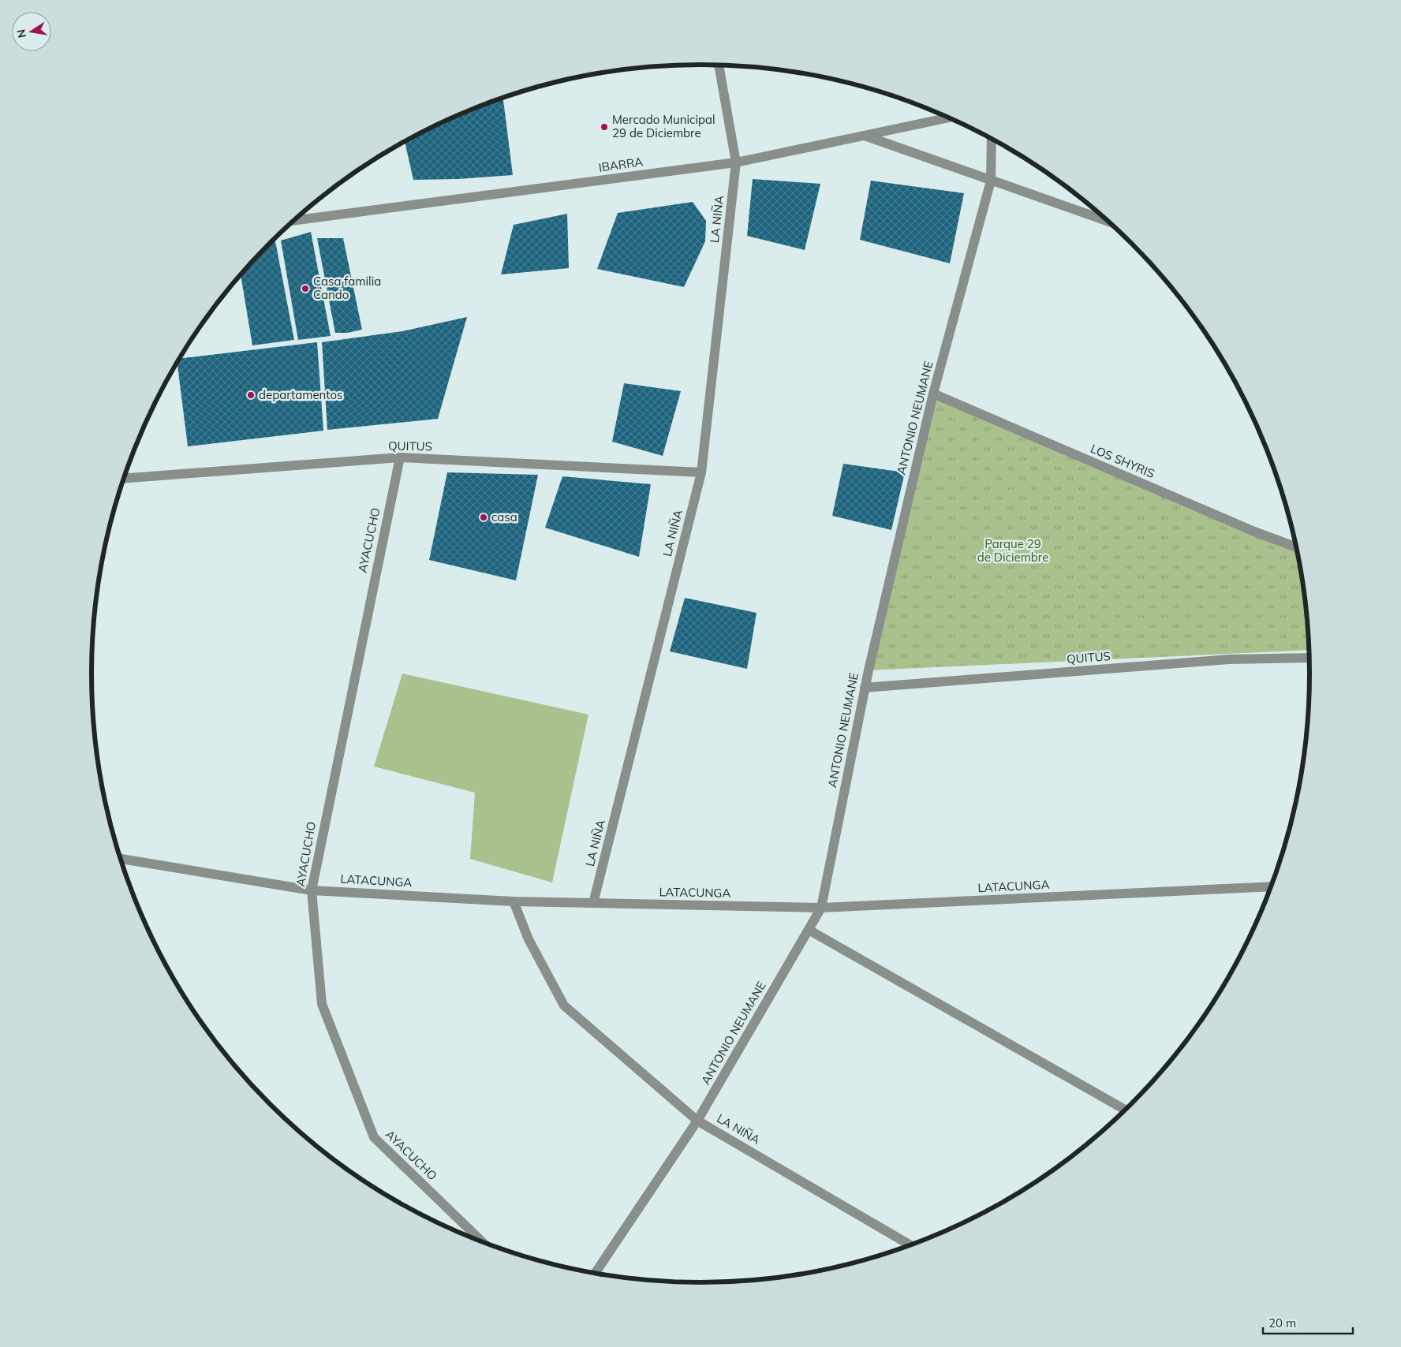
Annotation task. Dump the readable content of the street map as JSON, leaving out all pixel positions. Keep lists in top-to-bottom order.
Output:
{
  "streets": {
    "street": [
      "IBARRA",
      "LA NIÑA",
      "ANTONIO NEUMANE",
      "QUITUS",
      "LOS SHYRIS",
      "AYACUCHO",
      "LATACUNGA"
    ]
  },
  "crossings": [
    ["IBARRA", "LA NIÑA"],
    ["LA NIÑA", "ANTONIO NEUMANE"],
    ["LA NIÑA", "QUITUS"],
    ["LA NIÑA", "LATACUNGA"],
    ["ANTONIO NEUMANE", "QUITUS"],
    ["ANTONIO NEUMANE", "LOS SHYRIS"],
    ["ANTONIO NEUMANE", "LATACUNGA"],
    ["QUITUS", "AYACUCHO"],
    ["AYACUCHO", "LATACUNGA"]
  ],
  "parks": ["Parque 29 de Diciembre"],
  "places": [
    "Mercado Municipal 29 de Diciembre",
    "Casa familia Cando",
    "departamentos",
    "casa"
  ],
  "scale_bar": "20 m",
  "north": "left"
}
